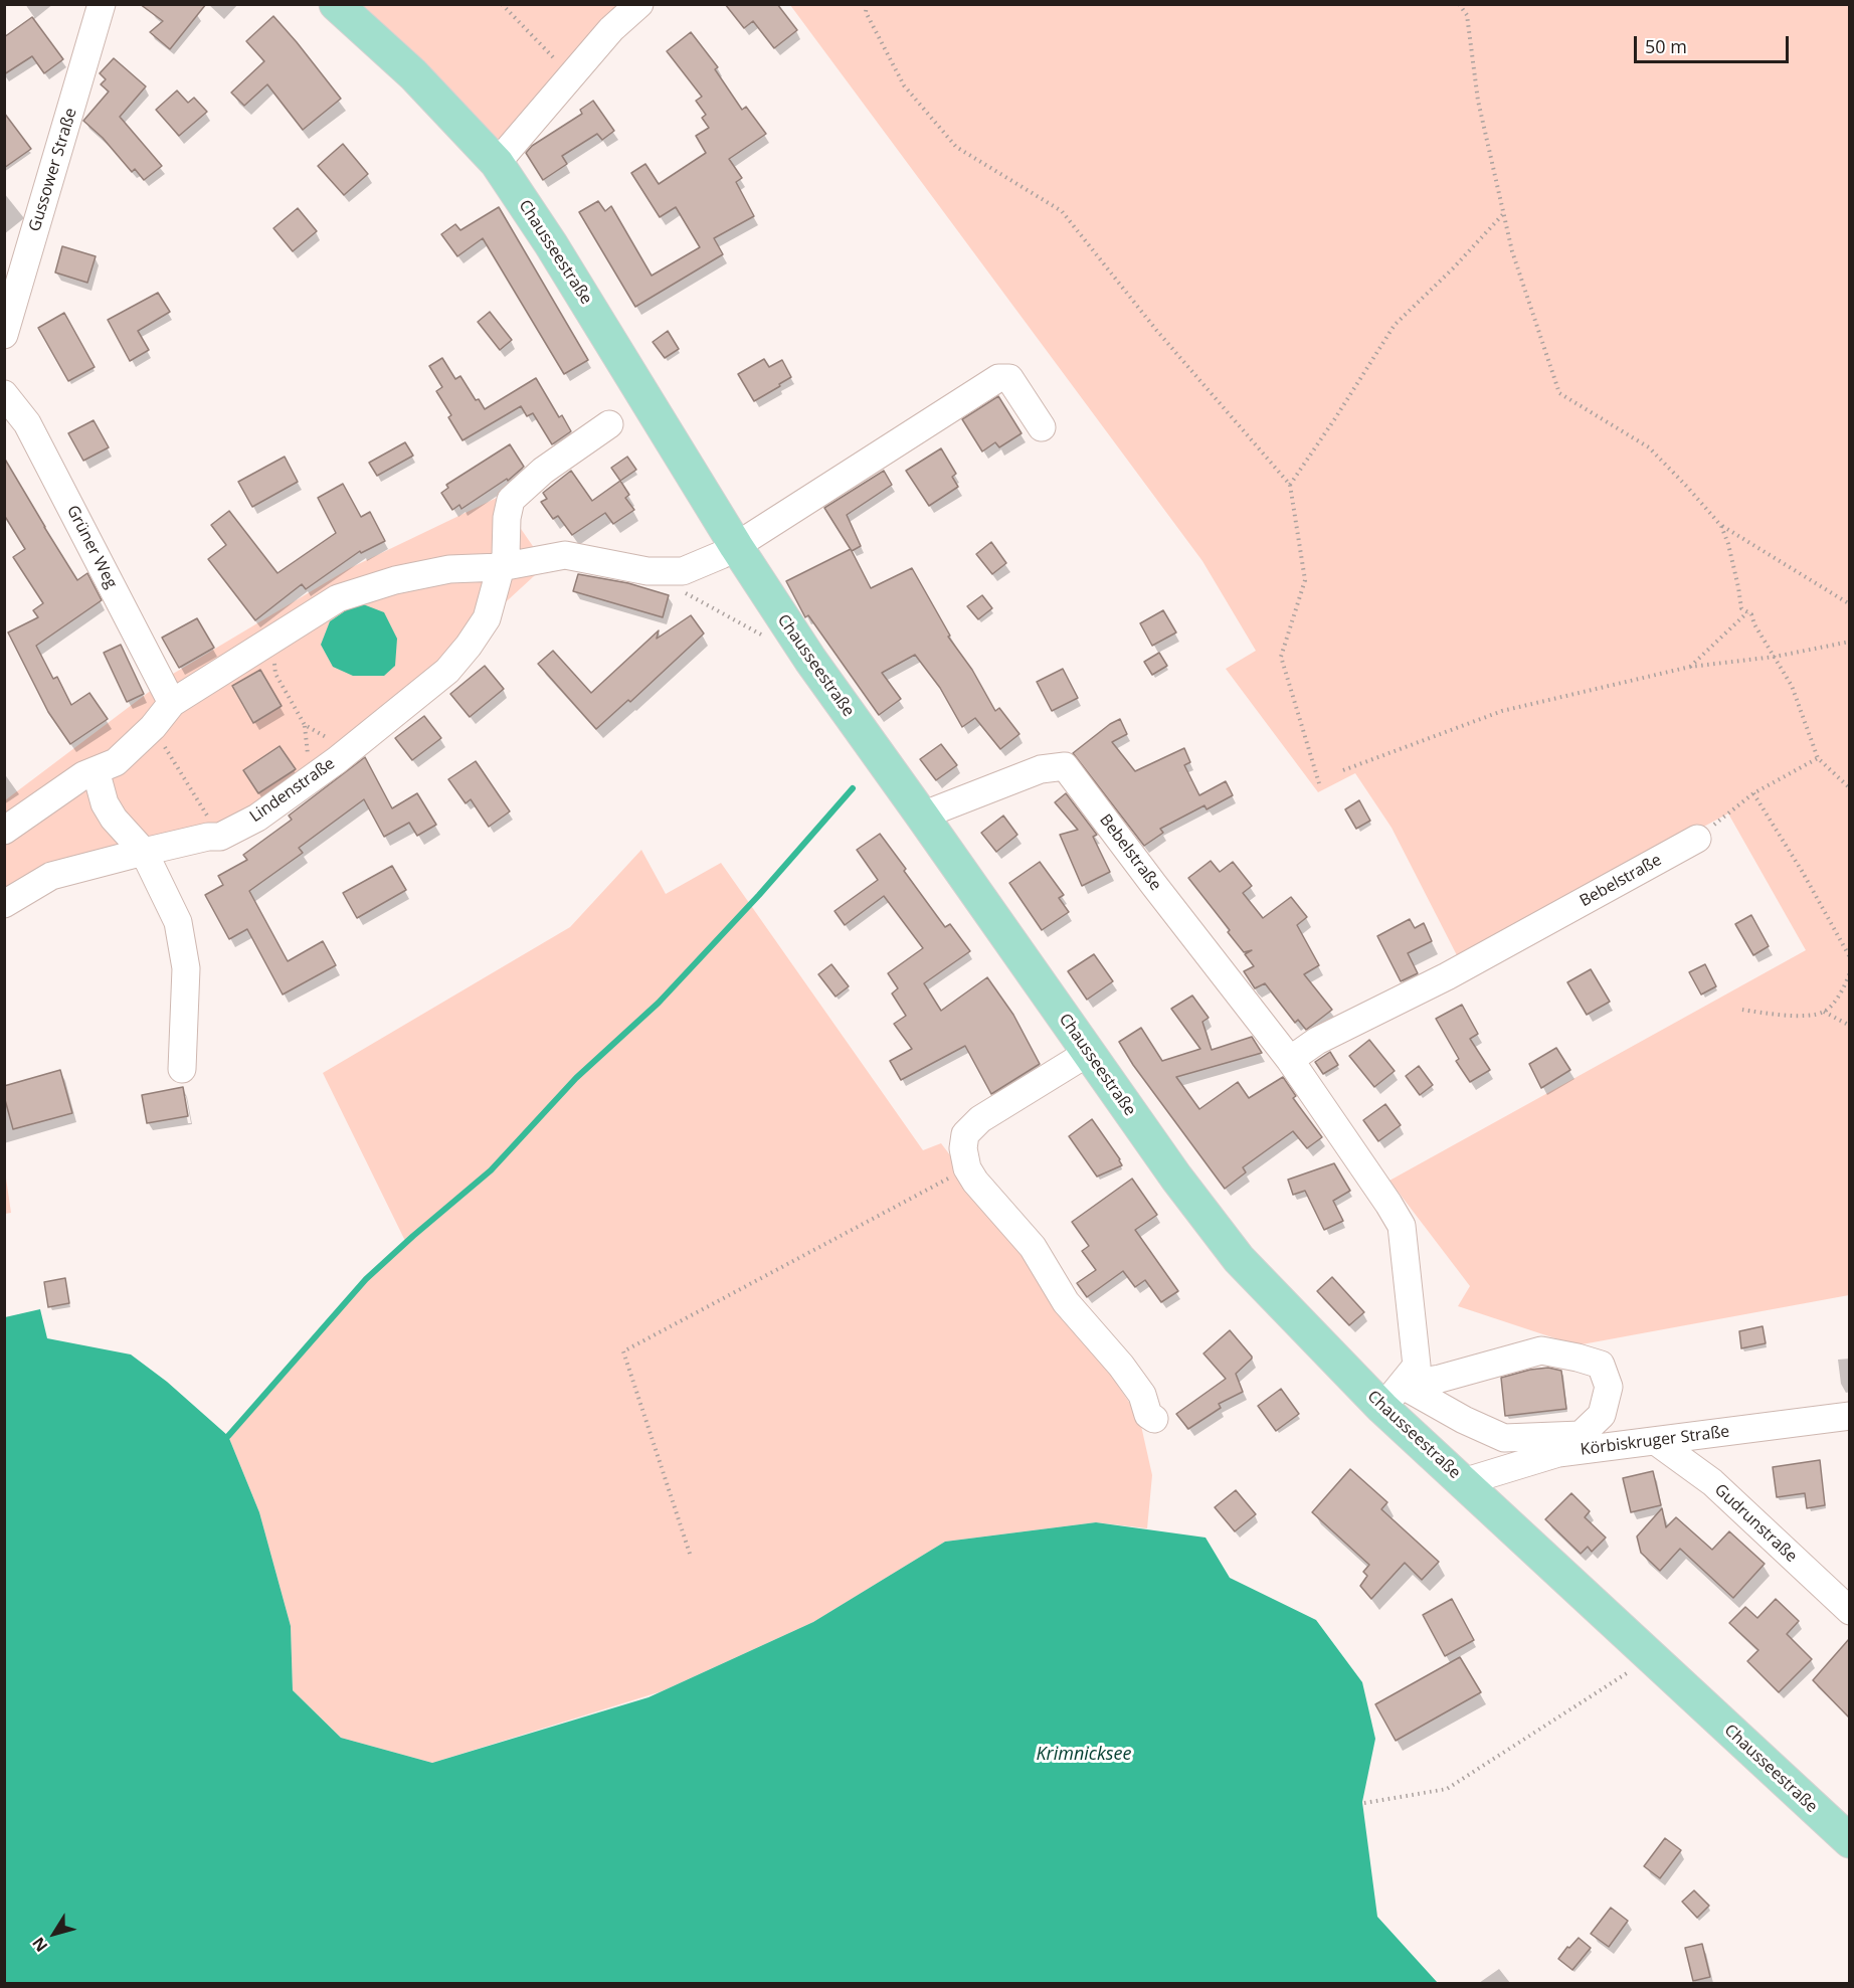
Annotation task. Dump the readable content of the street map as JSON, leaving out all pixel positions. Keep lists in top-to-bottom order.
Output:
{
  "streets": {
    "main road": ["Chausseestraße"],
    "street": [
      "Gussower Straße",
      "Grüner Weg",
      "Lindenstraße",
      "Bebelstraße",
      "Körbiskruger Straße",
      "Gudrunstraße"
    ]
  },
  "crossings": [
    ["Chausseestraße", "Bebelstraße"],
    ["Chausseestraße", "Körbiskruger Straße"],
    ["Körbiskruger Straße", "Gudrunstraße"]
  ],
  "water": ["Krimnicksee"],
  "scale_bar": "50 m",
  "north": "bottom left"
}
